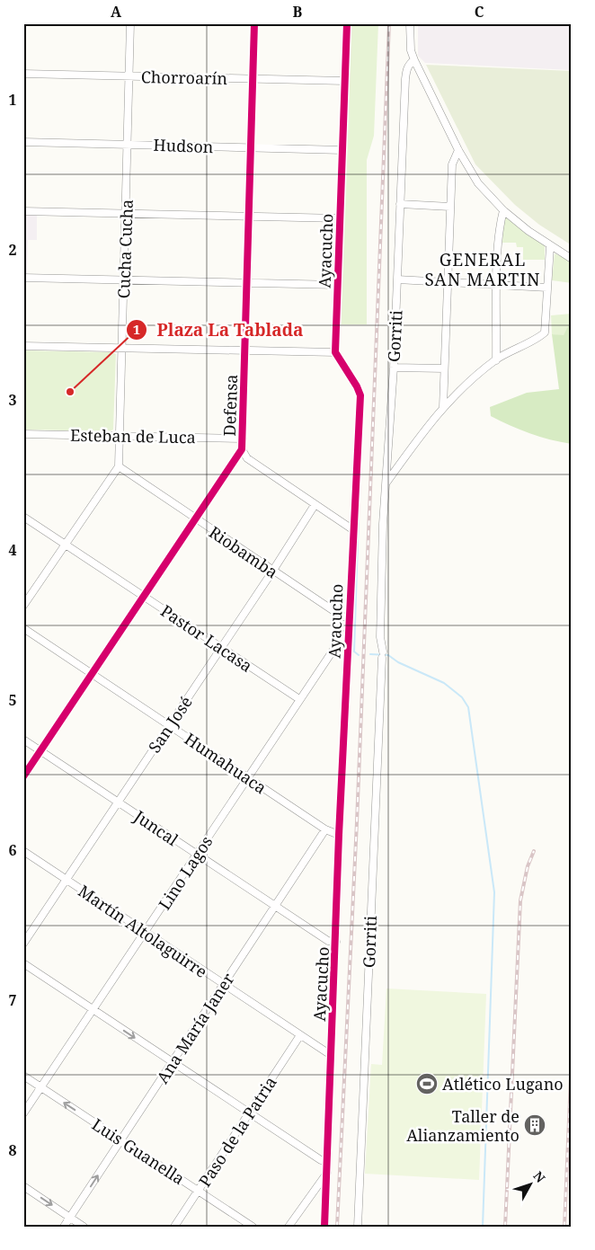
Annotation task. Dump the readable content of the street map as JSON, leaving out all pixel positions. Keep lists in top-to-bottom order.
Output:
{
  "streets": {
    "street": [
      "Chorroarín",
      "Hudson",
      "Cucha Cucha",
      "Ayacucho",
      "Gorriti",
      "Defensa",
      "Esteban de Luca",
      "Riobamba",
      "Pastor Lacasa",
      "San José",
      "Humahuaca",
      "Juncal",
      "Lino Lagos",
      "Martín Altolaguirre",
      "Ana María Janer",
      "Paso de la Patria",
      "Luis Guanella"
    ]
  },
  "crossings": [
    ["Chorroarín", "Cucha Cucha"],
    ["Chorroarín", "Ayacucho"],
    ["Chorroarín", "Defensa"],
    ["Hudson", "Cucha Cucha"],
    ["Hudson", "Ayacucho"],
    ["Hudson", "Defensa"],
    ["Cucha Cucha", "Esteban de Luca"],
    ["Cucha Cucha", "Riobamba"],
    ["Ayacucho", "Riobamba"],
    ["Ayacucho", "Humahuaca"],
    ["Ayacucho", "Juncal"],
    ["Ayacucho", "Lino Lagos"],
    ["Ayacucho", "Martín Altolaguirre"],
    ["Defensa", "Esteban de Luca"],
    ["Defensa", "Riobamba"],
    ["Defensa", "Pastor Lacasa"],
    ["Defensa", "Humahuaca"],
    ["Defensa", "Juncal"],
    ["Riobamba", "San José"],
    ["Pastor Lacasa", "San José"],
    ["Pastor Lacasa", "Lino Lagos"],
    ["San José", "Humahuaca"],
    ["San José", "Juncal"],
    ["San José", "Martín Altolaguirre"],
    ["Humahuaca", "Lino Lagos"],
    ["Humahuaca", "Ana María Janer"],
    ["Juncal", "Lino Lagos"],
    ["Juncal", "Ana María Janer"],
    ["Lino Lagos", "Martín Altolaguirre"],
    ["Lino Lagos", "Luis Guanella"],
    ["Martín Altolaguirre", "Ana María Janer"],
    ["Martín Altolaguirre", "Paso de la Patria"],
    ["Ana María Janer", "Luis Guanella"],
    ["Paso de la Patria", "Luis Guanella"]
  ],
  "districts": ["GENERAL SAN MARTIN"],
  "places": {
    "other": ["Plaza La Tablada"],
    "sports": ["Atlético Lugano"],
    "building": ["Taller de Alianzamiento"]
  },
  "north": "top right",
  "grid": {
    "columns": ["A", "B", "C"],
    "rows": [
      "1",
      "2",
      "3",
      "4",
      "5",
      "6",
      "7",
      "8"
    ]
  }
}
